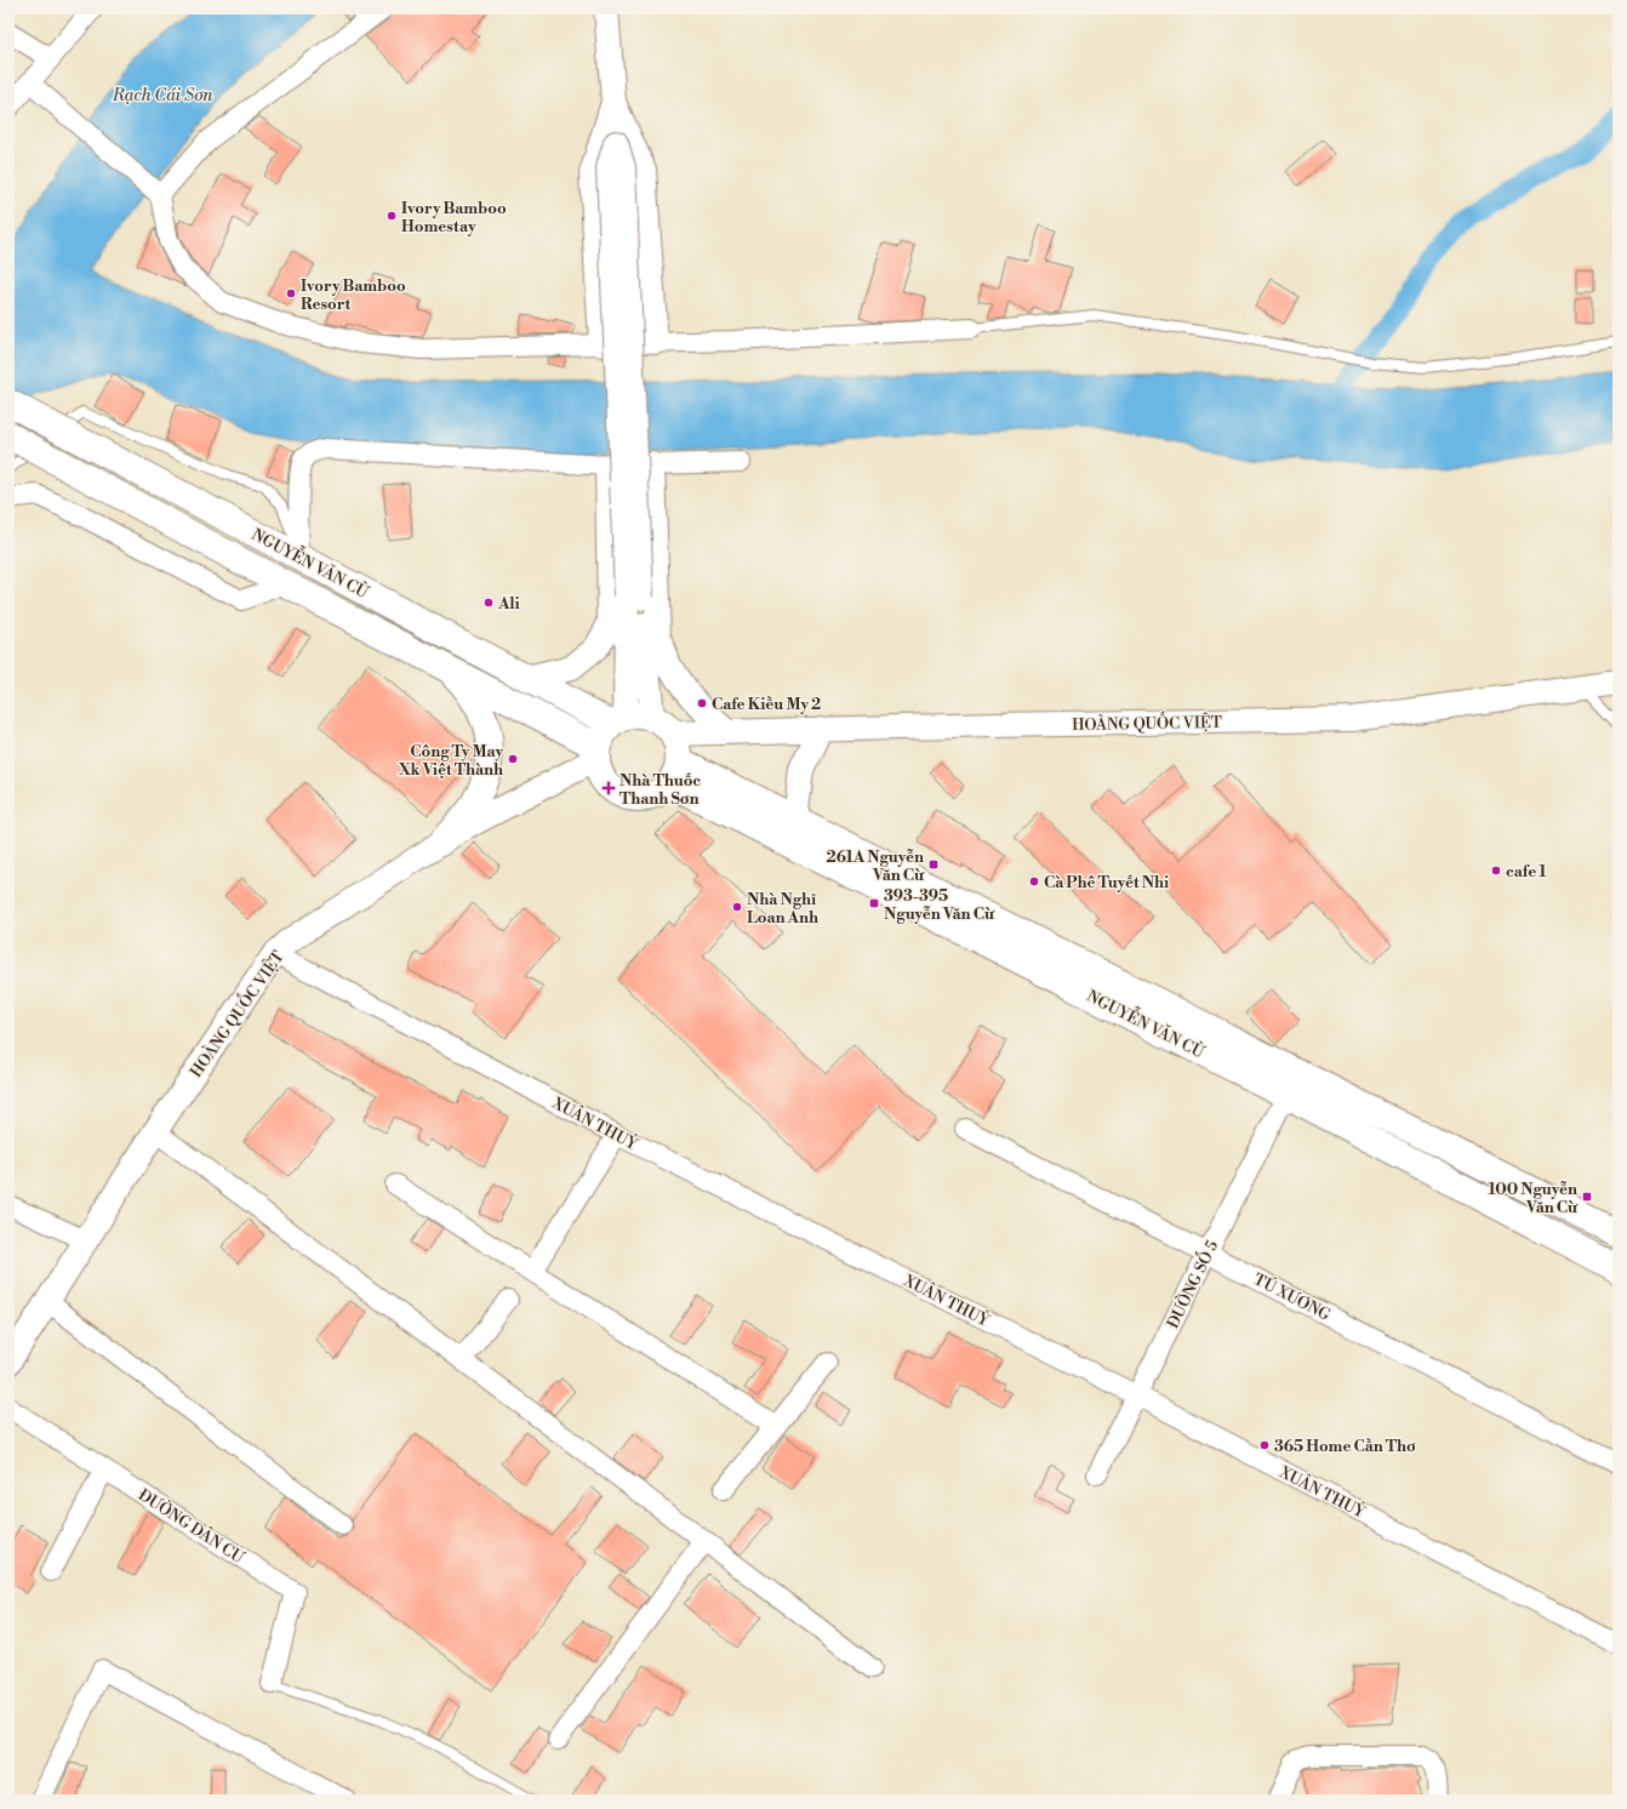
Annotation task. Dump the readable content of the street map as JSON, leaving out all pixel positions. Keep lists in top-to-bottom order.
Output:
{
  "streets": {
    "main road": ["NGUYỄN VĂN CỪ"],
    "street": [
      "HOÀNG QUỐC VIỆT",
      "XUÂN THUỶ",
      "ĐƯỜNG SỐ 5",
      "TÚ XƯƠNG",
      "ĐƯỜNG DÂN CƯ"
    ]
  },
  "crossings": [
    ["NGUYỄN VĂN CỪ", "HOÀNG QUỐC VIỆT"],
    ["NGUYỄN VĂN CỪ", "ĐƯỜNG SỐ 5"],
    ["HOÀNG QUỐC VIỆT", "XUÂN THUỶ"],
    ["XUÂN THUỶ", "ĐƯỜNG SỐ 5"],
    ["ĐƯỜNG SỐ 5", "TÚ XƯƠNG"]
  ],
  "water": ["Rạch Cái Sơn"],
  "places": {
    "other": [
      "Ivory Bamboo Homestay",
      "Ivory Bamboo Resort",
      "Ali",
      "Cafe Kiều My 2",
      "Công Ty May Xk Việt Thành",
      "cafe 1",
      "Cà Phê Tuyết Nhi",
      "Nhà Nghỉ Loan Anh",
      "365 Home Cần Thơ"
    ],
    "health": ["Nhà Thuốc Thanh Sơn"],
    "transit": ["261A Nguyễn Văn Cừ", "393-395 Nguyễn Văn Cừ", "100 Nguyễn Văn Cừ"]
  }
}
